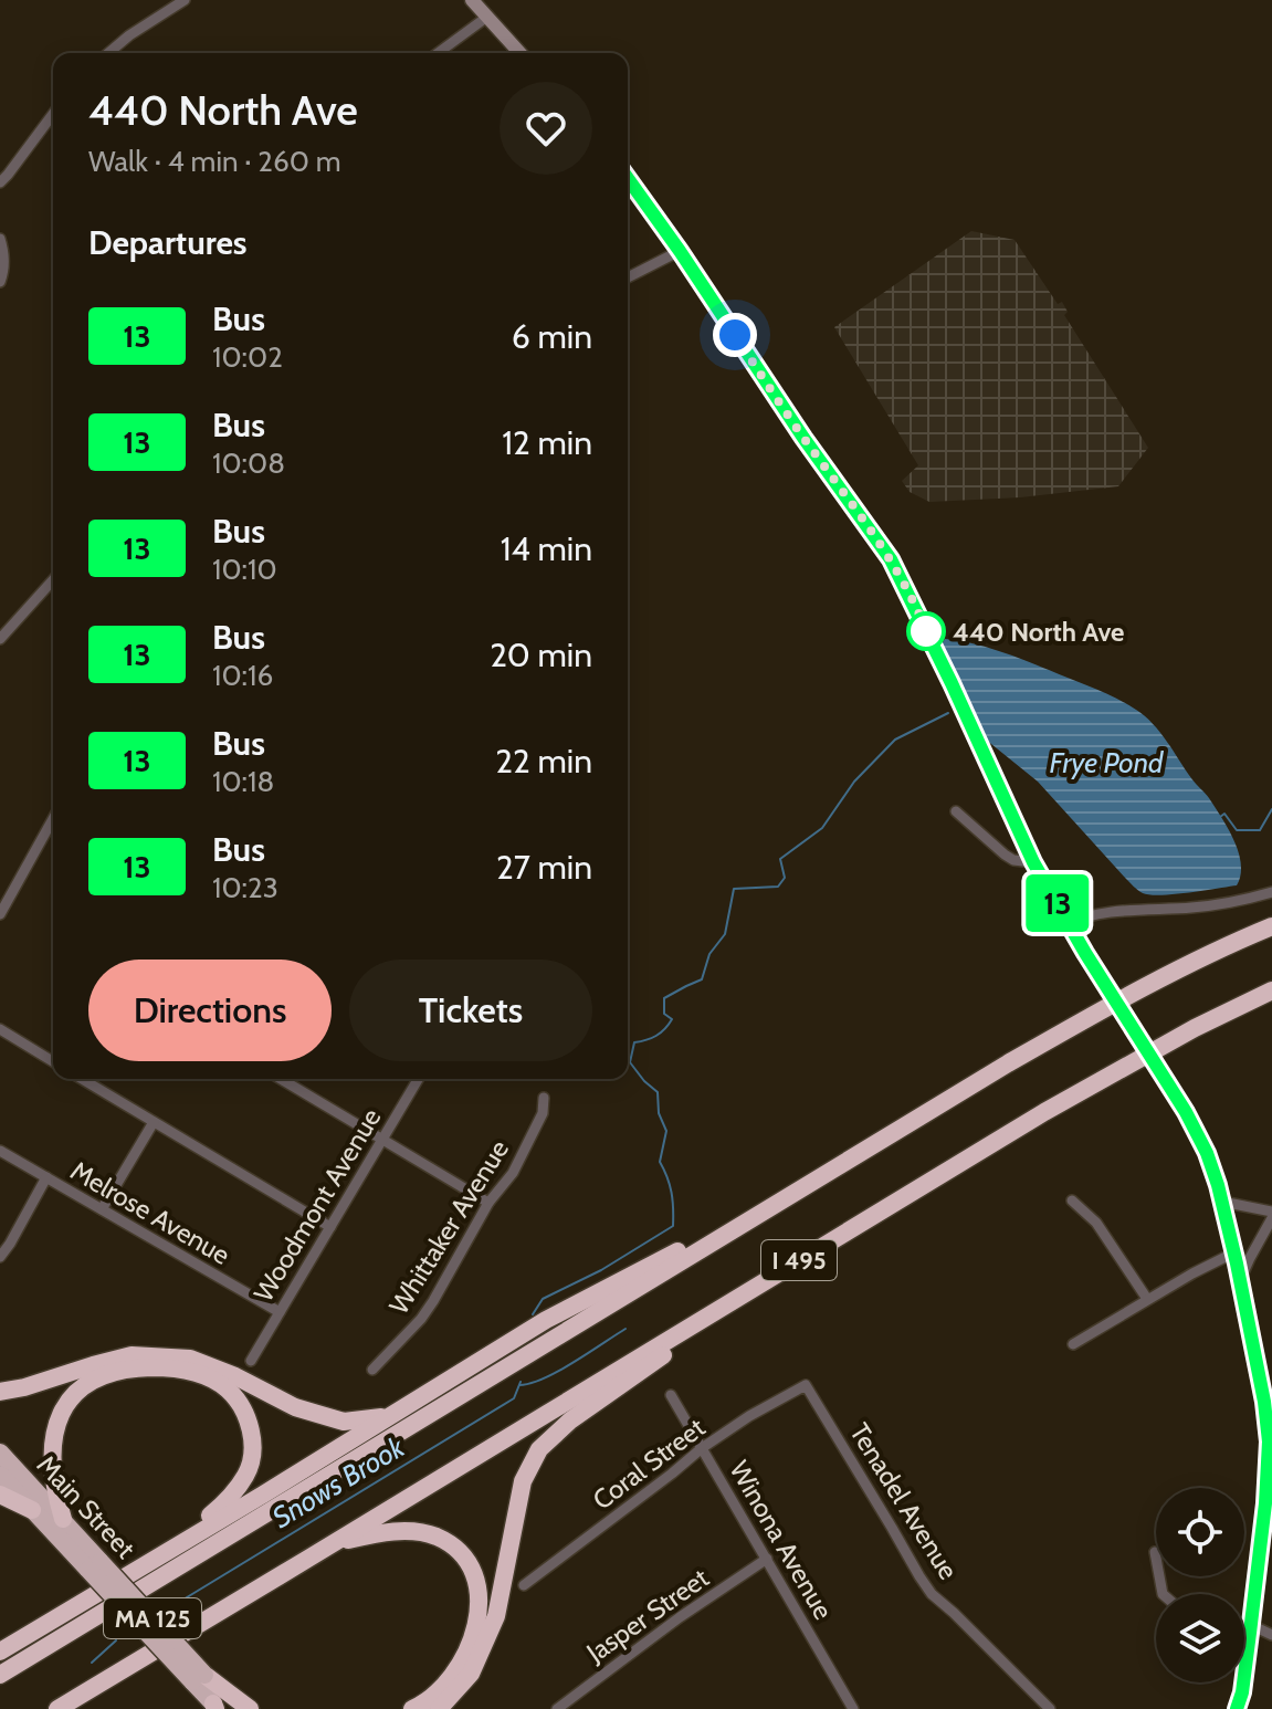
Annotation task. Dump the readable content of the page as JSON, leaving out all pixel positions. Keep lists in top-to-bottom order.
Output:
{
  "streets": {
    "highway": ["I 495", "Main Street", "MA 125"],
    "street": [
      "Woodmont Avenue",
      "Melrose Avenue",
      "Whittaker Avenue",
      "Coral Street",
      "Tenadel Avenue",
      "Winona Avenue",
      "Jasper Street"
    ]
  },
  "crossings": [
    ["Woodmont Avenue", "Melrose Avenue"],
    ["Coral Street", "Tenadel Avenue"],
    ["Coral Street", "Winona Avenue"],
    ["Winona Avenue", "Jasper Street"]
  ],
  "water": ["Frye Pond", "Snows Brook"],
  "places": ["440 North Ave"],
  "lines": ["bus line 13"],
  "page": {
    "on_map": "13",
    "heading": [
      ["440 North Ave", "Walk · 4 min · 260 m"],
      "Departures"
    ],
    "list": [
      {
        "mark": "13",
        "name": "Bus",
        "note": "10:02",
        "value": "6 min"
      },
      {
        "mark": "13",
        "name": "Bus",
        "note": "10:08",
        "value": "12 min"
      },
      {
        "mark": "13",
        "name": "Bus",
        "note": "10:10",
        "value": "14 min"
      },
      {
        "mark": "13",
        "name": "Bus",
        "note": "10:16",
        "value": "20 min"
      },
      {
        "mark": "13",
        "name": "Bus",
        "note": "10:18",
        "value": "22 min"
      },
      {
        "mark": "13",
        "name": "Bus",
        "note": "10:23",
        "value": "27 min"
      }
    ],
    "buttons": ["Directions", "Tickets"]
  }
}
